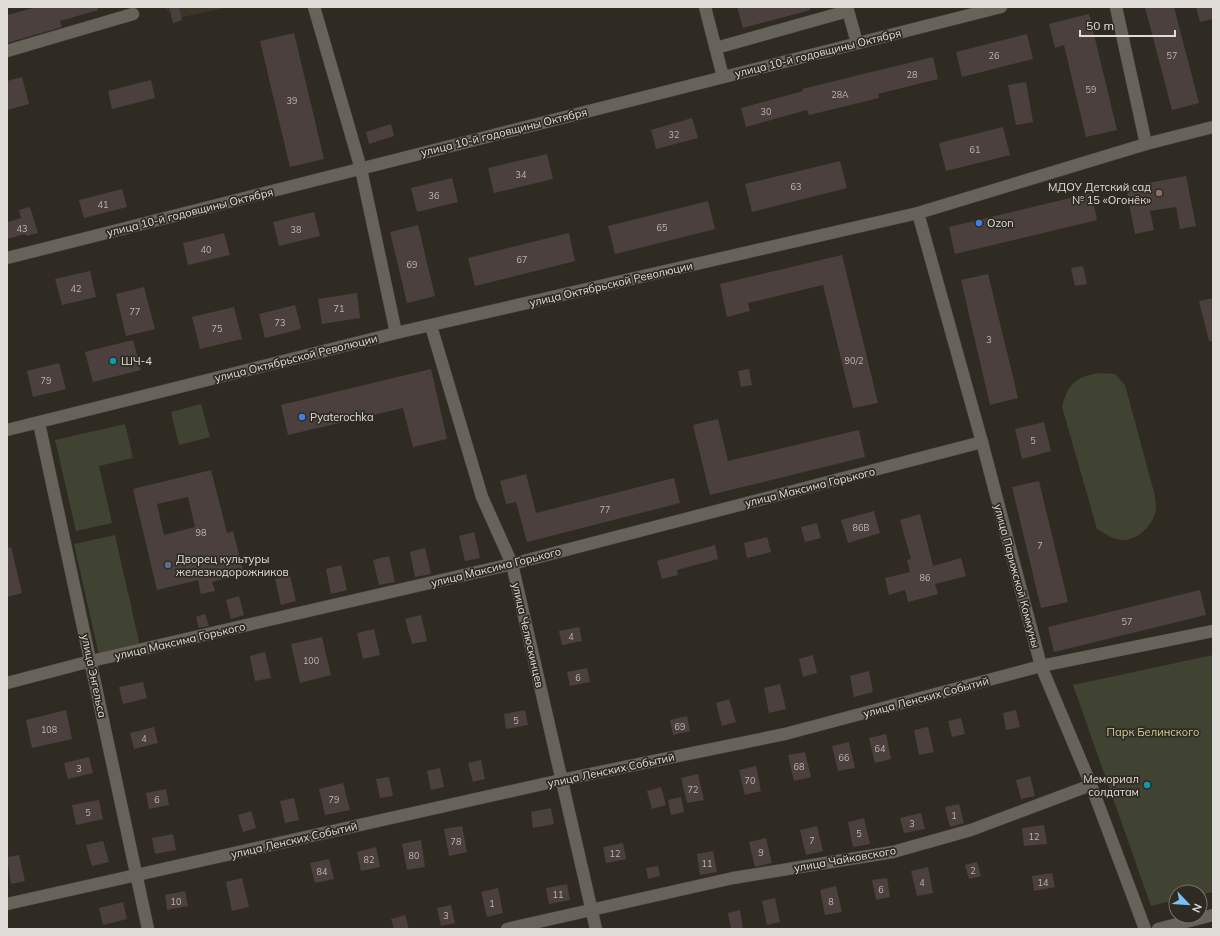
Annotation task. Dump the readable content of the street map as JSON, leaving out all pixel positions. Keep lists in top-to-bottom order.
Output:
{
  "streets": {
    "street": [
      "улица 10-й годовщины Октября",
      "улица Октябрьской Революции",
      "улица Максима Горького",
      "улица Парижской Коммуны",
      "улица Челюскинцев",
      "улица Энгельса",
      "улица Ленских Событий",
      "улица Чайковского"
    ]
  },
  "crossings": [
    ["улица Октябрьской Революции", "улица Парижской Коммуны"],
    ["улица Октябрьской Революции", "улица Челюскинцев"],
    ["улица Октябрьской Революции", "улица Энгельса"],
    ["улица Максима Горького", "улица Парижской Коммуны"],
    ["улица Максима Горького", "улица Челюскинцев"],
    ["улица Максима Горького", "улица Энгельса"],
    ["улица Парижской Коммуны", "улица Ленских Событий"],
    ["улица Парижской Коммуны", "улица Чайковского"],
    ["улица Челюскинцев", "улица Ленских Событий"],
    ["улица Челюскинцев", "улица Чайковского"],
    ["улица Энгельса", "улица Ленских Событий"]
  ],
  "parks": ["Парк Белинского"],
  "places": [
    "МДОУ Детский сад № 15 «Огонёк»",
    "Ozon",
    "ШЧ-4",
    "Pyaterochka",
    "Дворец культуры железнодорожников",
    "Мемориал солдатам"
  ],
  "house_numbers": [
    "26",
    "57",
    "28",
    "59",
    "28А",
    "39",
    "30",
    "32",
    "61",
    "34",
    "63",
    "36",
    "41",
    "65",
    "43",
    "38",
    "40",
    "67",
    "69",
    "42",
    "71",
    "77",
    "73",
    "75",
    "3",
    "90/2",
    "79",
    "5",
    "77",
    "86В",
    "98",
    "7",
    "86",
    "57",
    "4",
    "100",
    "6",
    "5",
    "69",
    "108",
    "4",
    "64",
    "66",
    "68",
    "3",
    "70",
    "72",
    "6",
    "79",
    "5",
    "1",
    "3",
    "5",
    "12",
    "7",
    "78",
    "9",
    "12",
    "80",
    "82",
    "11",
    "2",
    "84",
    "4",
    "14",
    "6",
    "11",
    "10",
    "8",
    "1",
    "3"
  ],
  "scale_bar": "50 m",
  "north": "bottom right"
}
